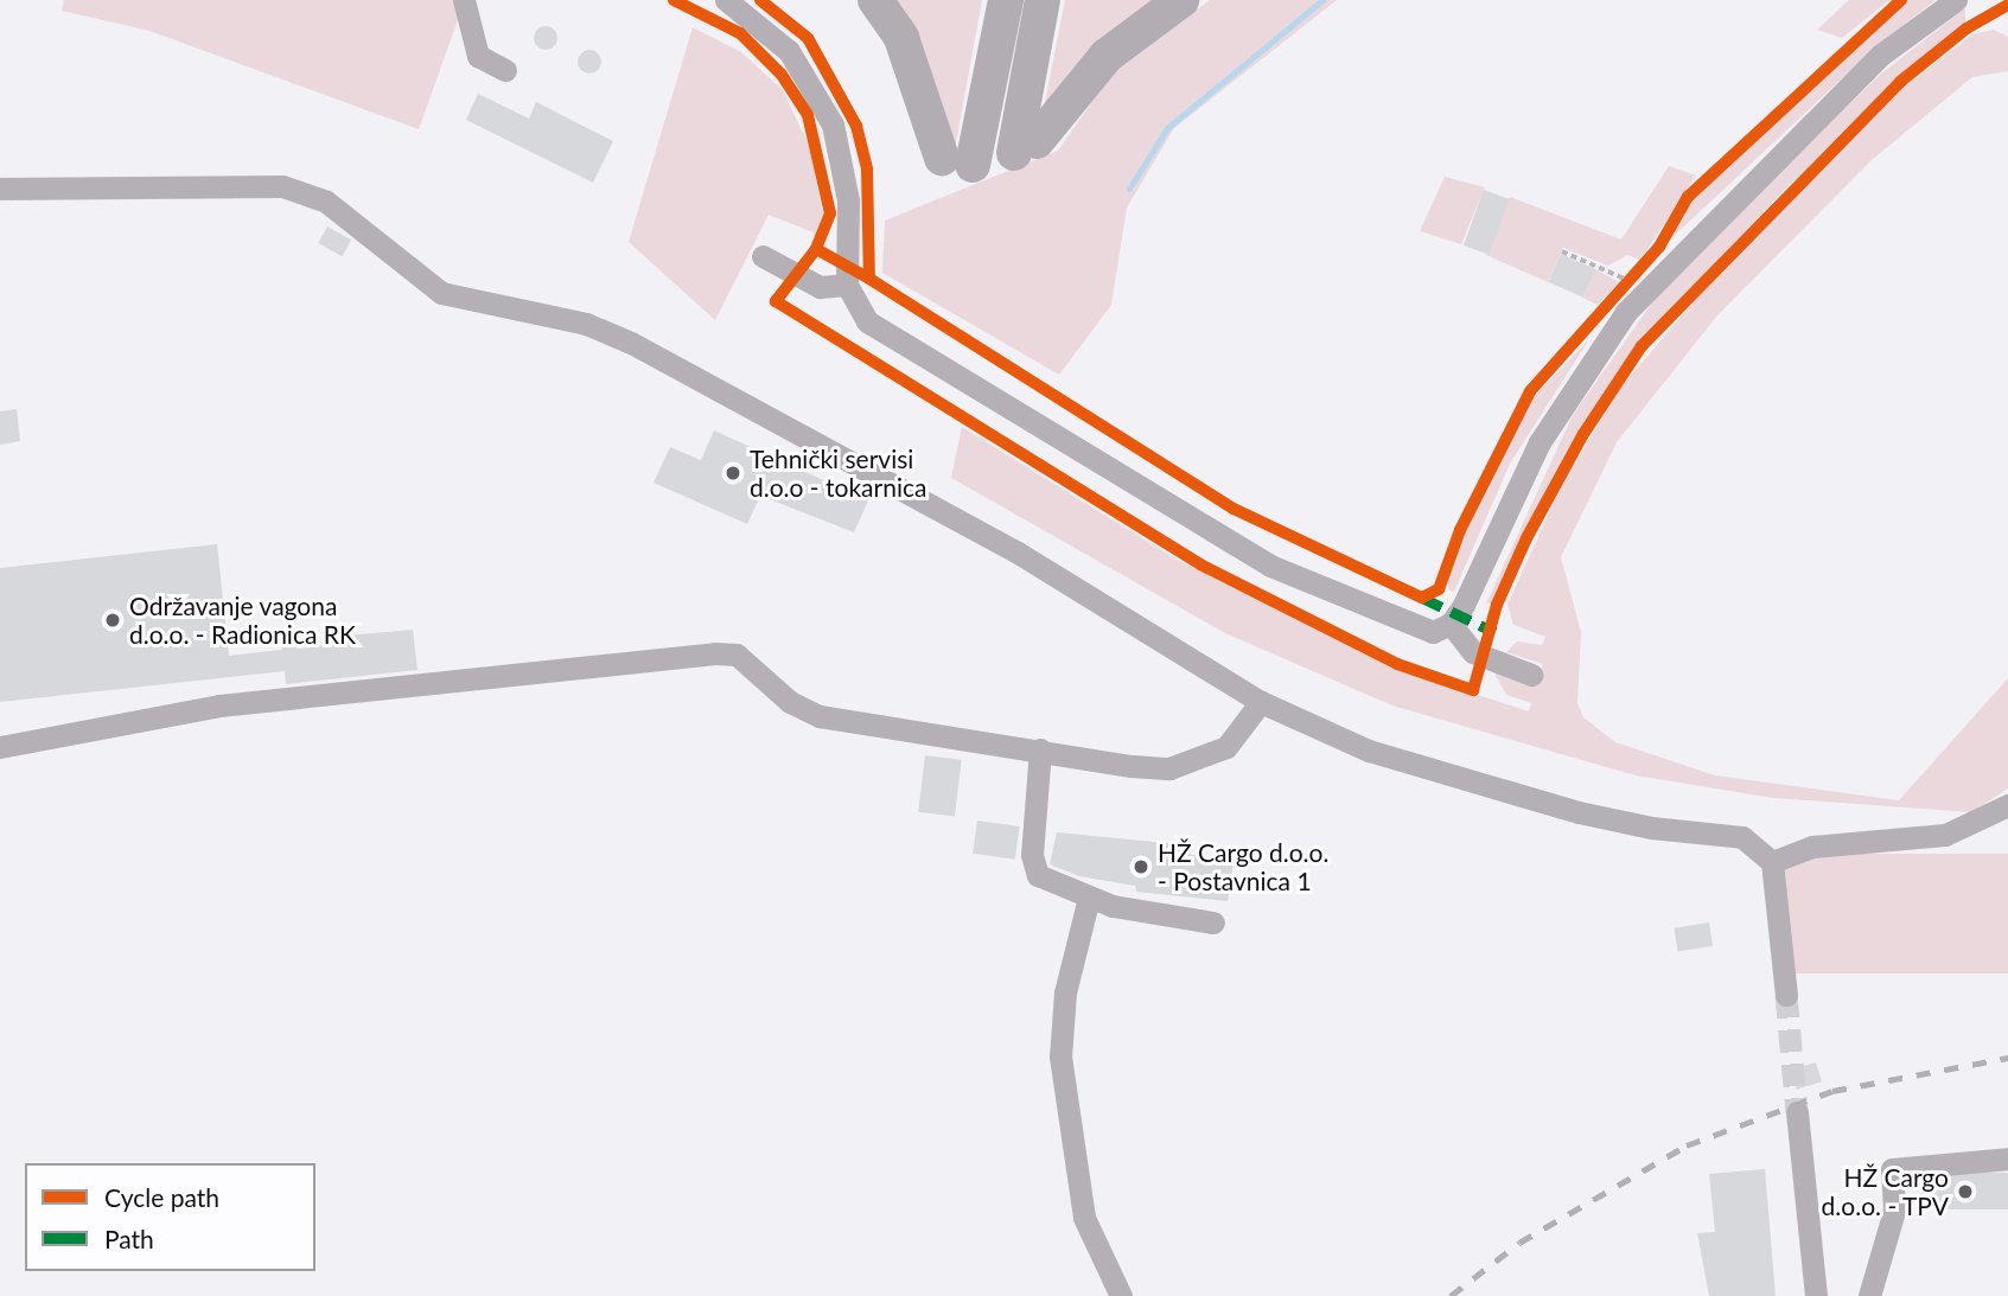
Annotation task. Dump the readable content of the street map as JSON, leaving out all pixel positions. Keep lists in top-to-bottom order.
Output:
{
  "places": [
    "Tehnički servisi d.o.o - tokarnica",
    "Održavanje vagona d.o.o. - Radionica RK",
    "HŽ Cargo d.o.o. - Postavnica 1",
    "HŽ Cargo d.o.o. - TPV"
  ],
  "legend": ["Cycle path", "Path"]
}
